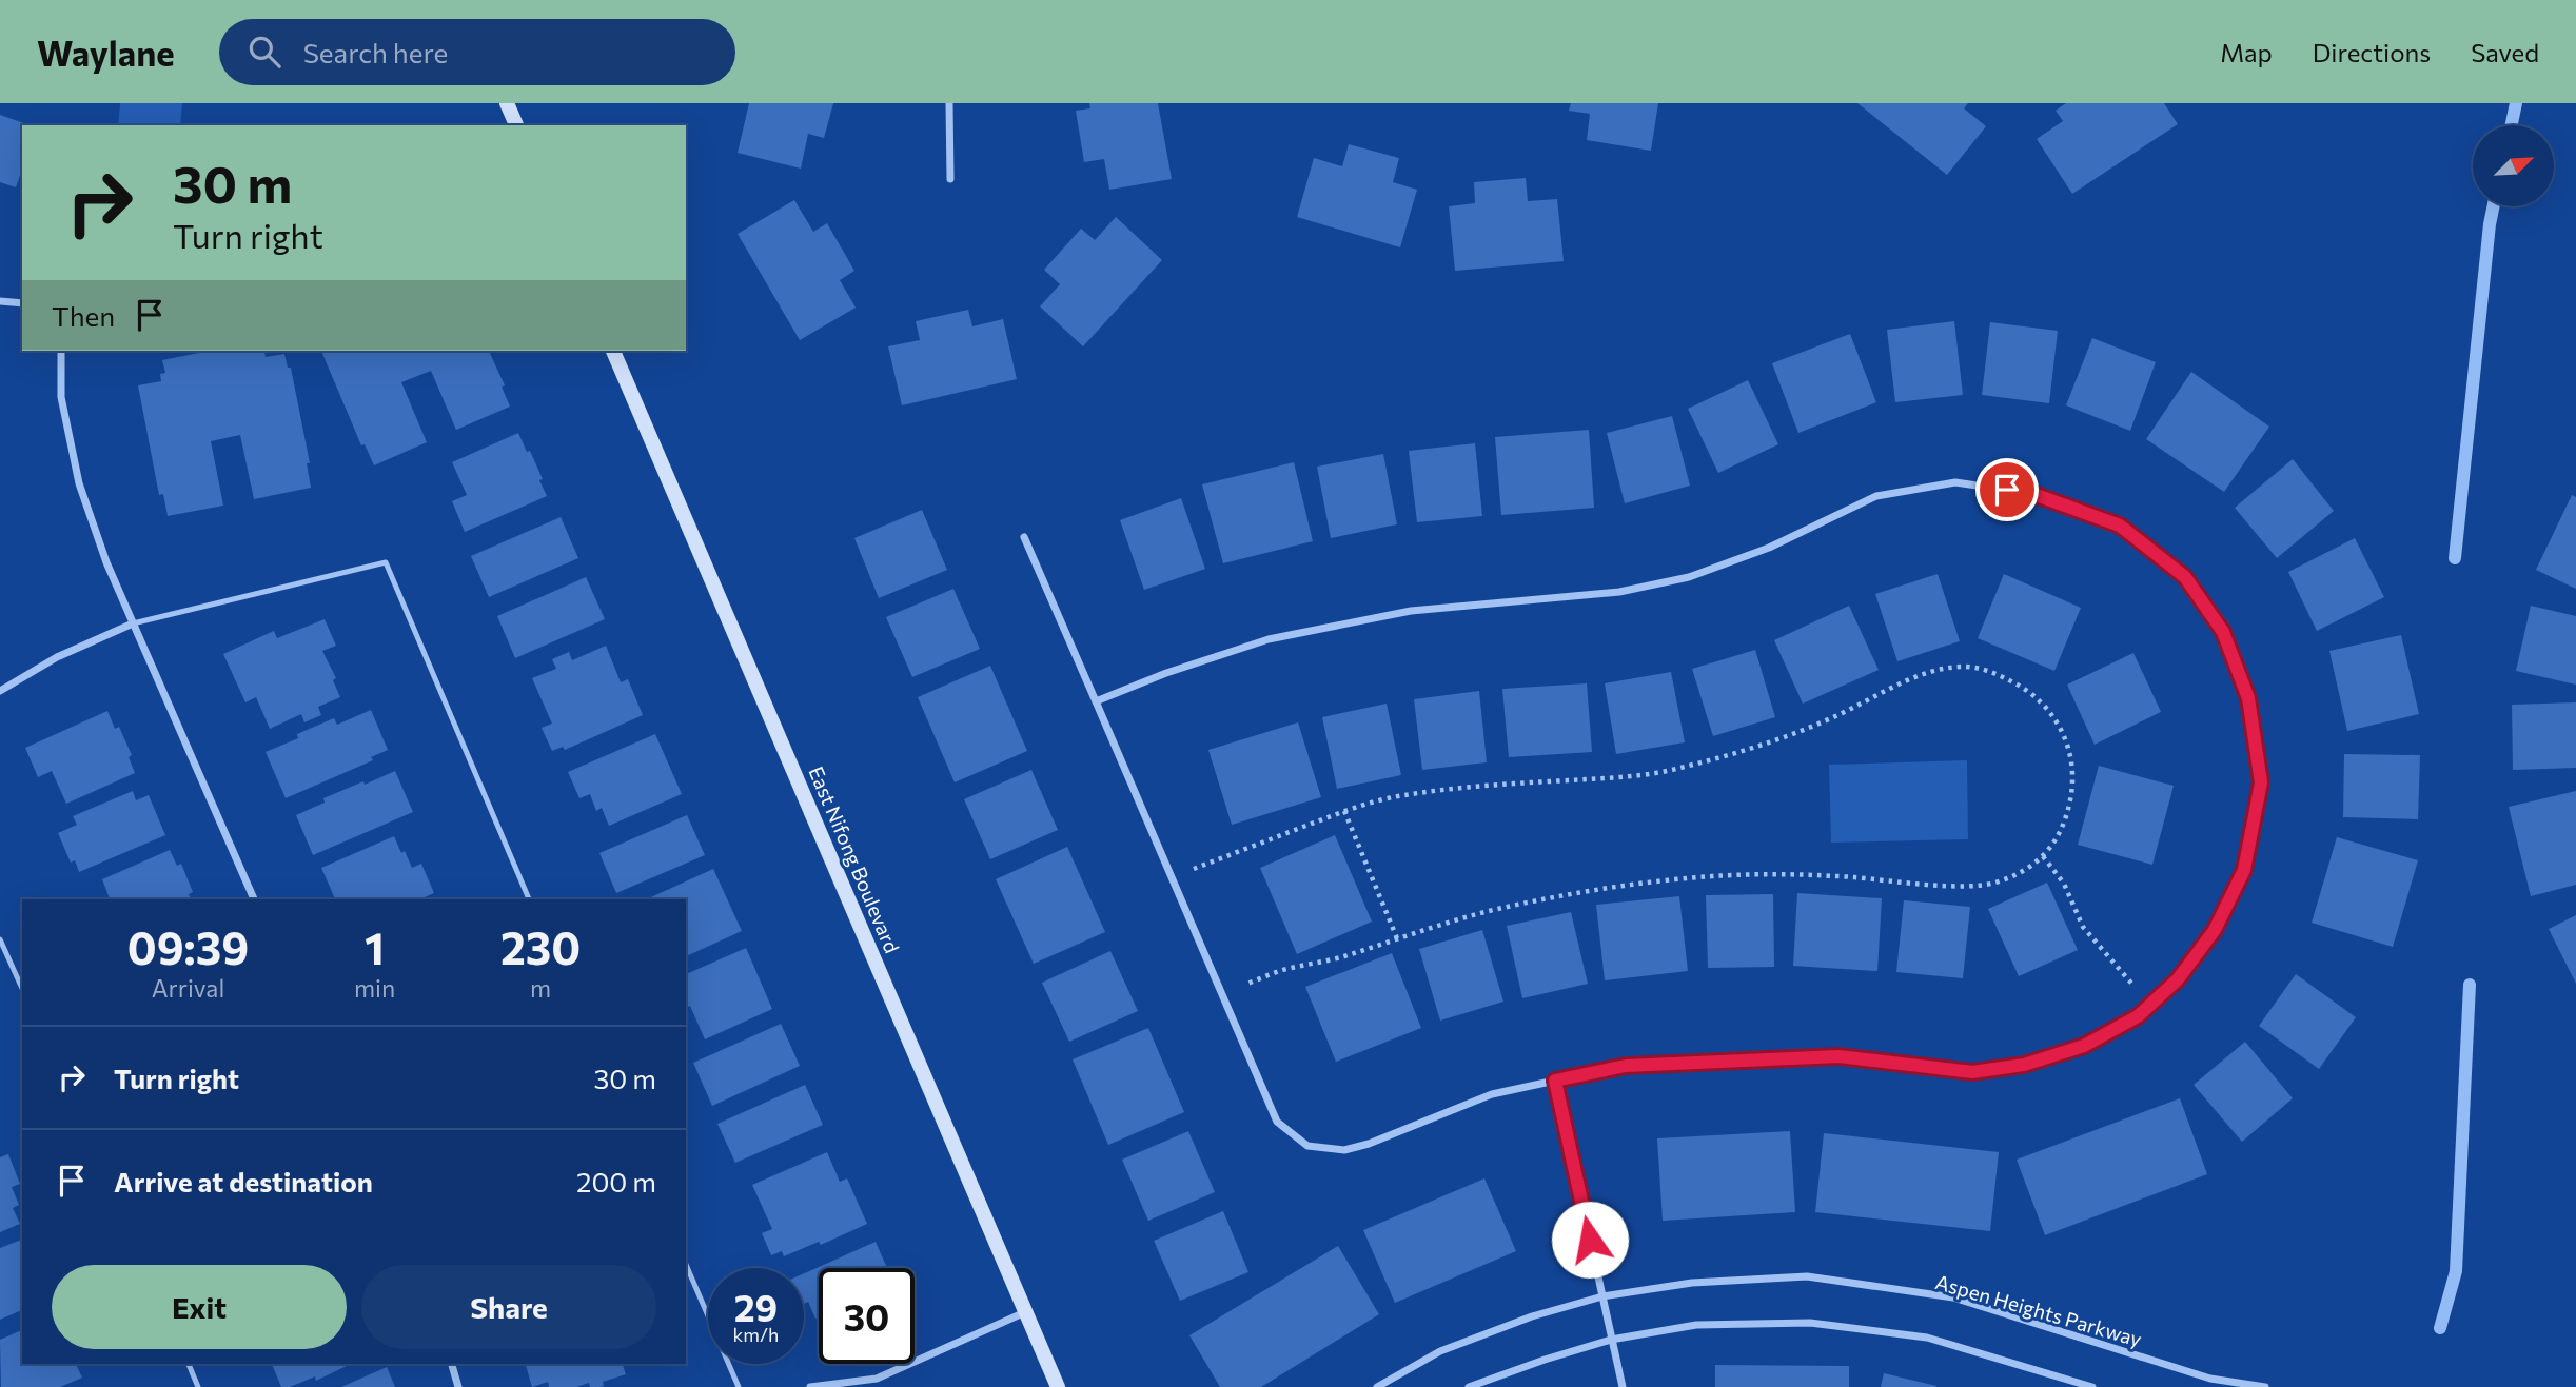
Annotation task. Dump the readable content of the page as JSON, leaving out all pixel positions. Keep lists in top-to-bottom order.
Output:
{
  "streets": {
    "street": ["East Nifong Boulevard", "Aspen Heights Parkway"]
  },
  "north": "top right",
  "page": {
    "header": "Waylane",
    "search": "Search here",
    "nav": ["Map", "Directions", "Saved"],
    "turn": ["30 m", "Turn right"],
    "then": "Then",
    "eta": [
      "09:39",
      "Arrival",
      "1",
      "min",
      "230",
      "m"
    ],
    "list": [
      {
        "name": "Turn right",
        "value": "30 m"
      },
      {
        "name": "Arrive at destination",
        "value": "200 m"
      }
    ],
    "buttons": ["Exit", "Share"],
    "speed": "29 km/h",
    "limit": "30"
  }
}
